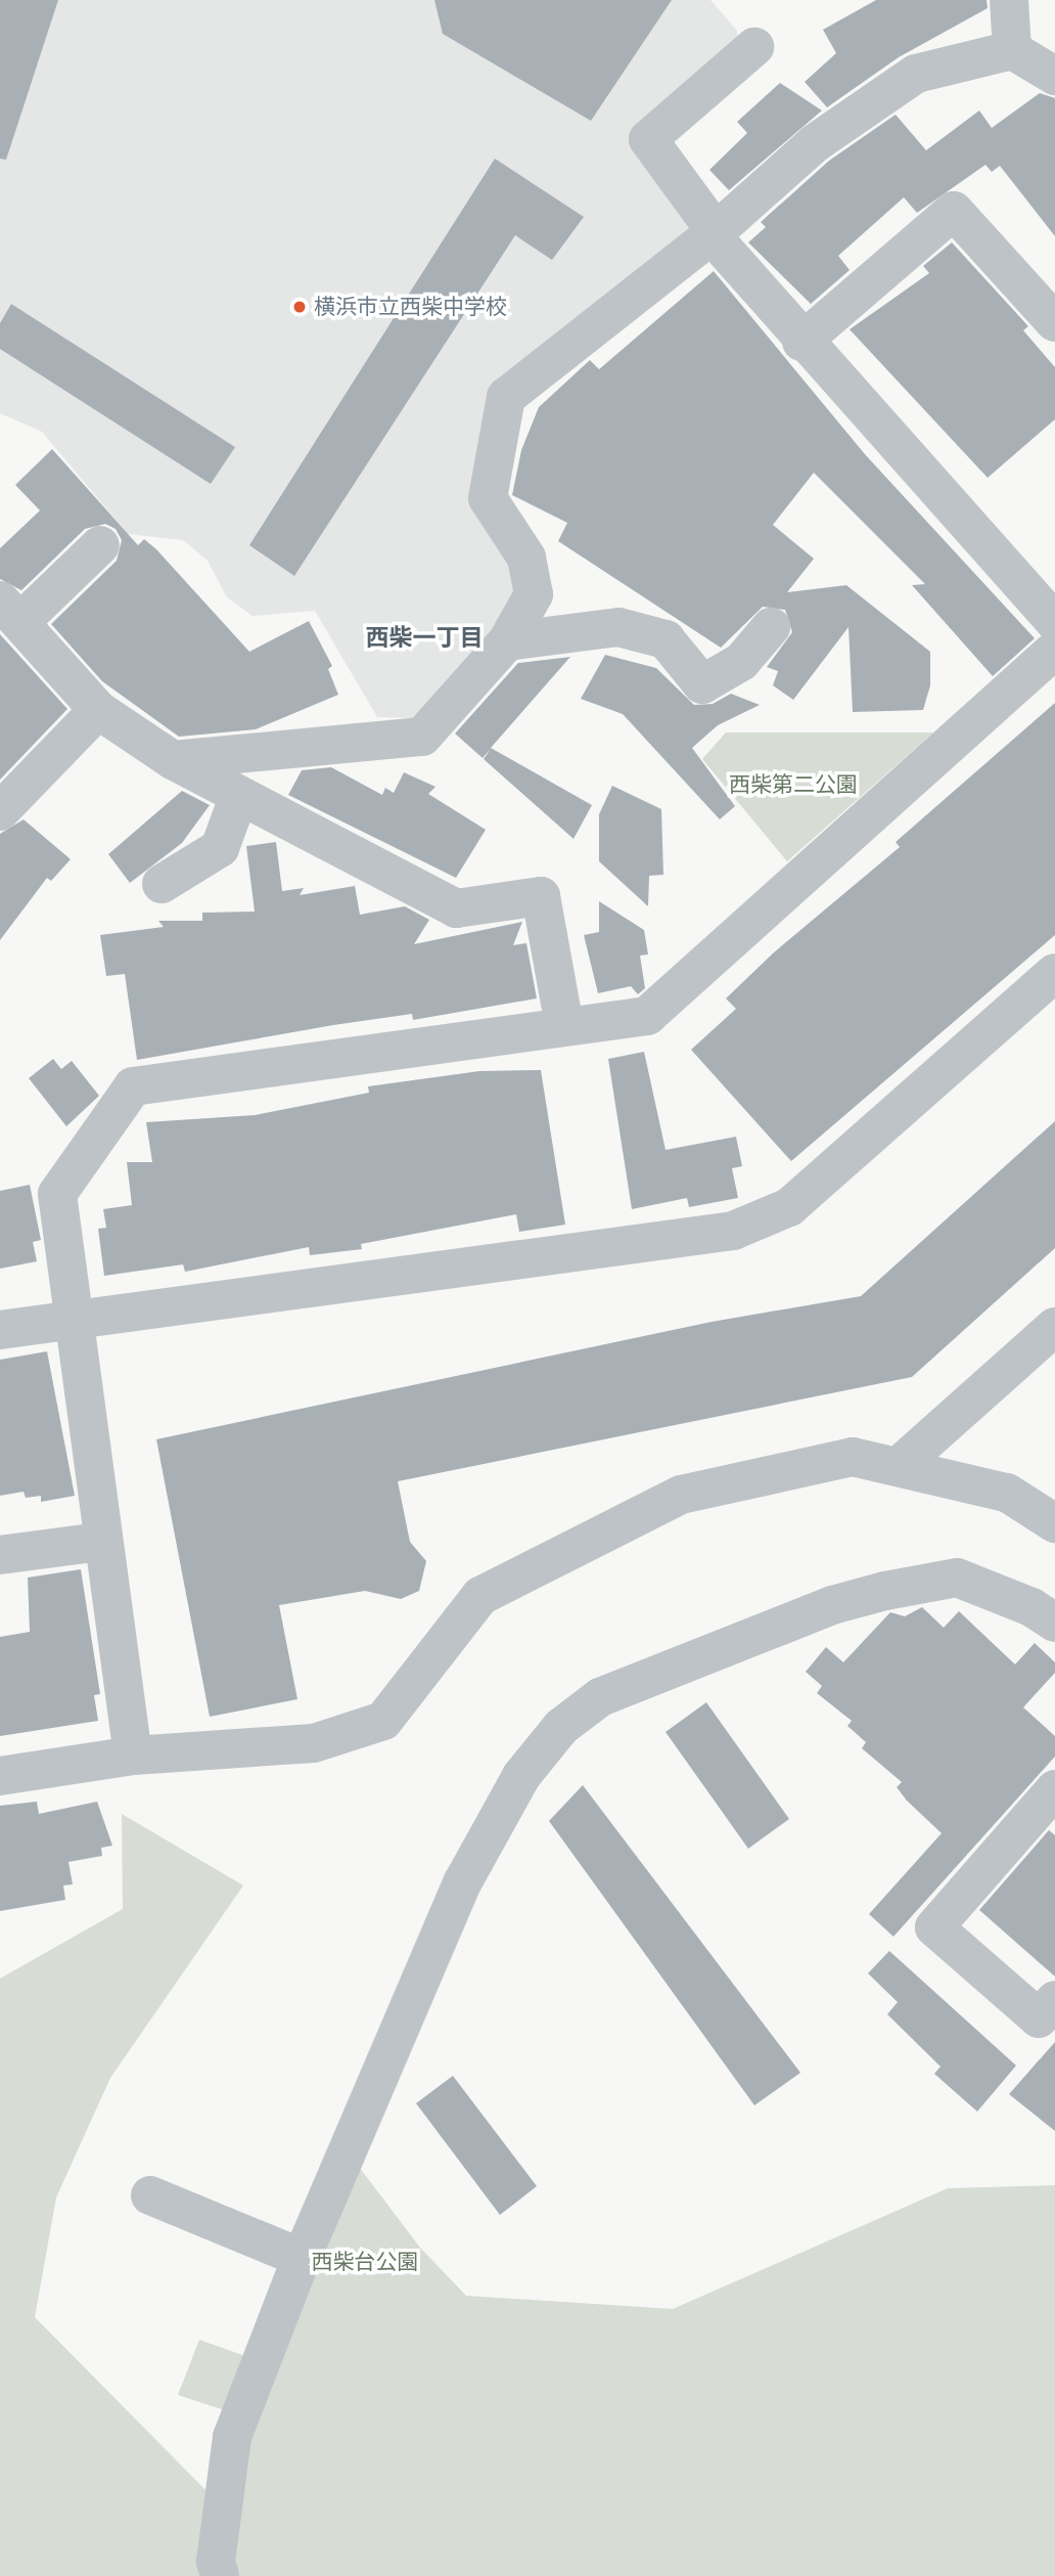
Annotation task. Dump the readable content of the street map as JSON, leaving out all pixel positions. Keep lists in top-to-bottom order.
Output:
{
  "districts": ["西柴一丁目"],
  "parks": ["西柴第二公園", "西柴台公園"],
  "places": ["横浜市立西柴中学校"]
}
